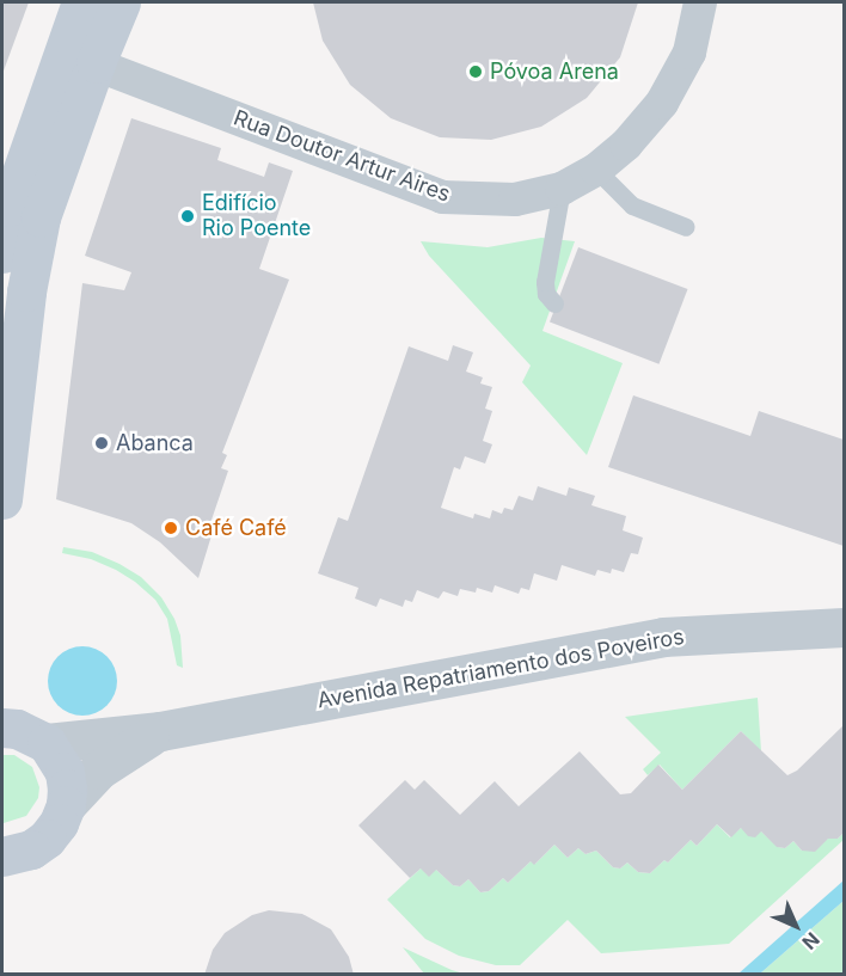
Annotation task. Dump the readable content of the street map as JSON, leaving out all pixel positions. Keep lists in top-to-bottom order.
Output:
{
  "streets": {
    "street": ["Rua Doutor Artur Aires", "Avenida Repatriamento dos Poveiros"]
  },
  "places": [
    "Póvoa Arena",
    "Edifício Rio Poente",
    "Abanca",
    "Café Café"
  ],
  "north": "bottom right"
}
